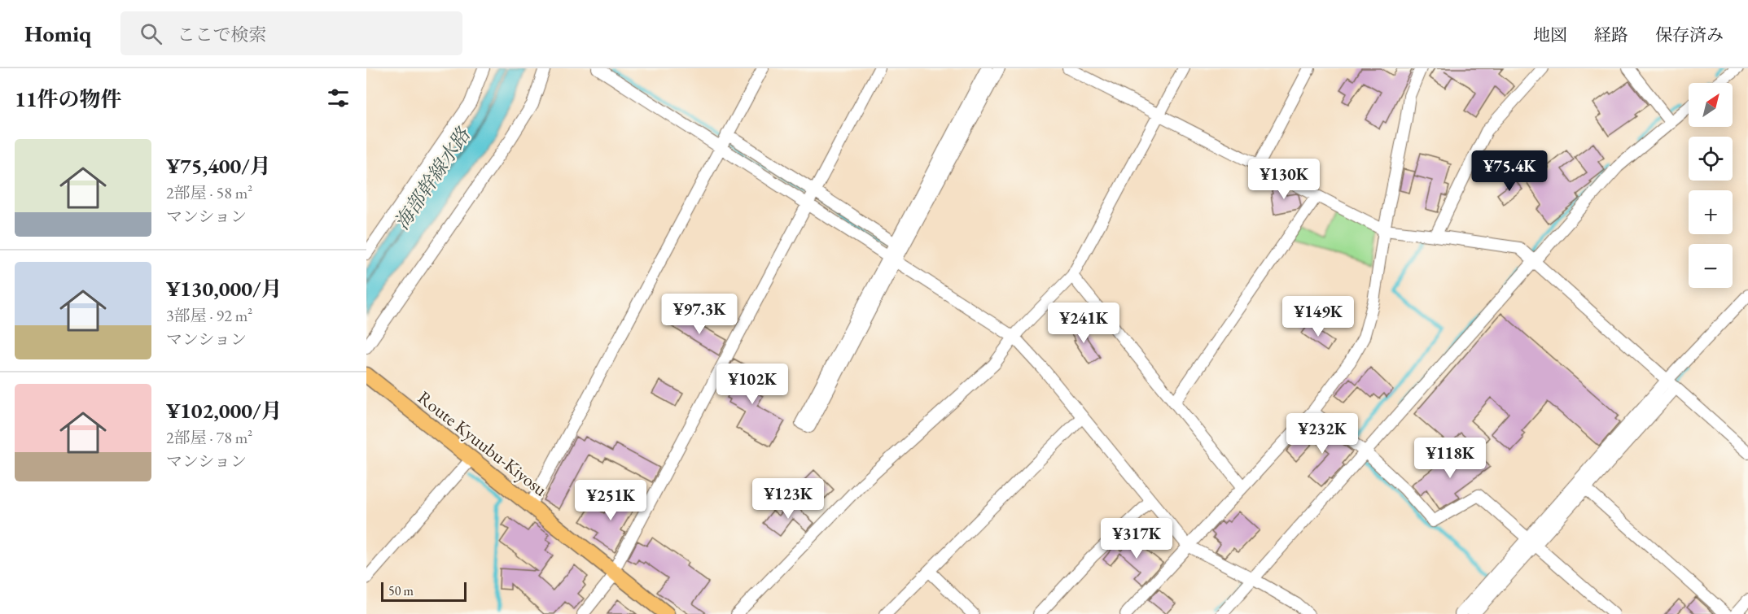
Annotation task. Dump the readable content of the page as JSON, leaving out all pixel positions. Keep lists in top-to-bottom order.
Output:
{
  "streets": {
    "main road": ["Route Kyuubu-Kiyosu"]
  },
  "water": ["海部幹線水路"],
  "scale_bar": "50 m",
  "north": "top right",
  "page": {
    "header": "Homiq",
    "search": "ここで検索",
    "nav": ["地図", "経路", "保存済み"],
    "heading": "11件の物件",
    "map_buttons": ["+", "−"],
    "list": [
      {
        "name": "¥75,400/月",
        "note": "2部屋 · 58 m² · マンション"
      },
      {
        "name": "¥130,000/月",
        "note": "3部屋 · 92 m² · マンション"
      },
      {
        "name": "¥102,000/月",
        "note": "2部屋 · 78 m² · マンション"
      }
    ],
    "price": [
      "¥75.4K",
      "¥130K",
      "¥97.3K",
      "¥149K",
      "¥241K",
      "¥102K",
      "¥232K",
      "¥118K",
      "¥123K",
      "¥251K",
      "¥317K"
    ],
    "scale": "50 m"
  }
}
